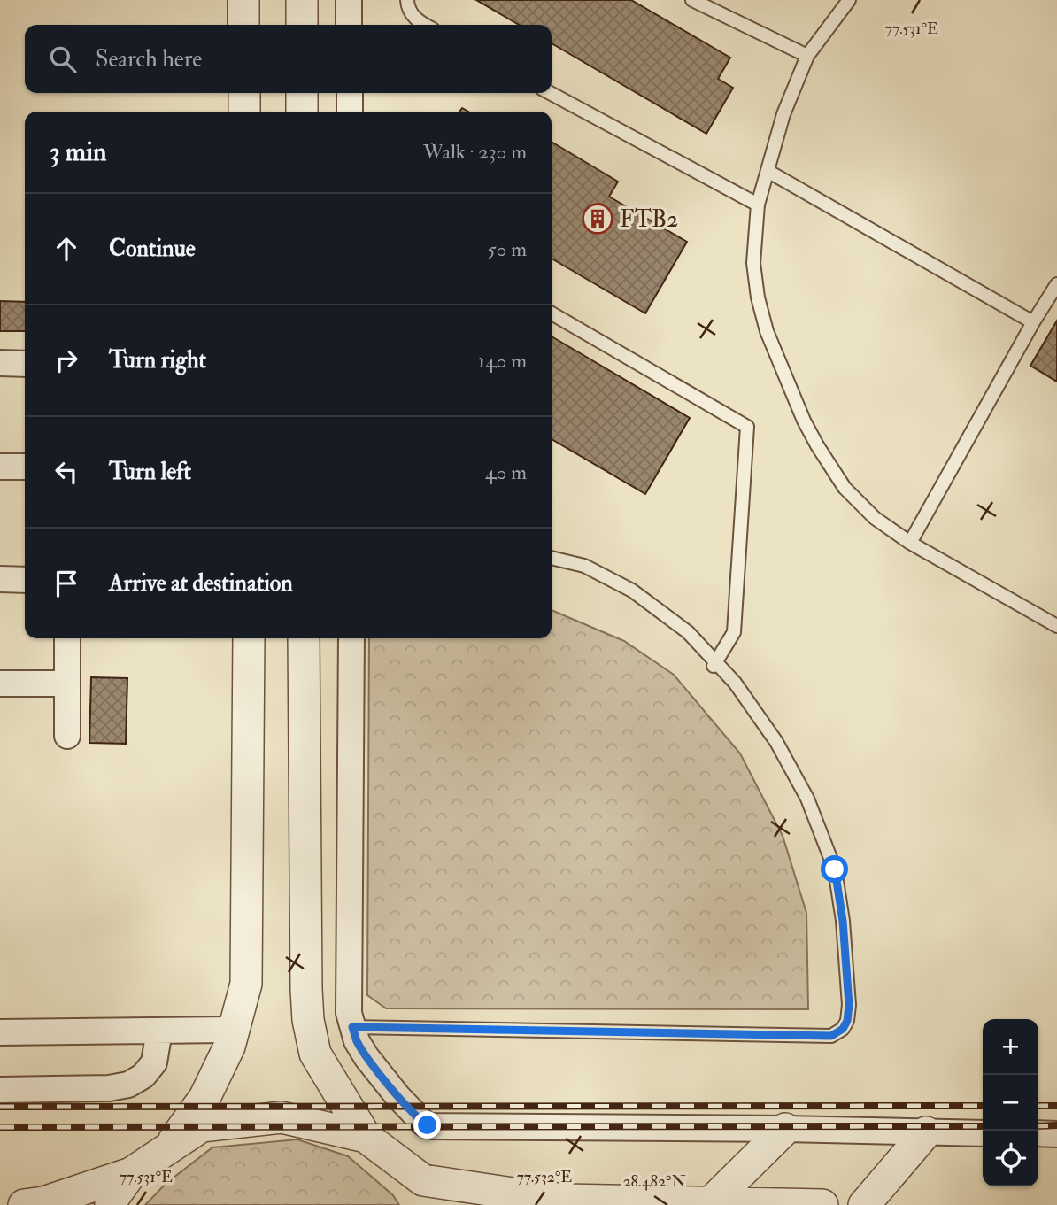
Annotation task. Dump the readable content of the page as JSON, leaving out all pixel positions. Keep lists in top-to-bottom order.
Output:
{
  "places": {
    "building": ["FTB2"]
  },
  "page": {
    "search": "Search here",
    "heading": ["3 min", "Walk · 230 m"],
    "list": [
      ["Continue", "50 m"],
      ["Turn right", "140 m"],
      ["Turn left", "40 m"],
      "Arrive at destination"
    ],
    "map_buttons": ["+", "−"]
  },
  "coordinates": ["77.531°E", "77.532°E", "28.482°N"]
}
